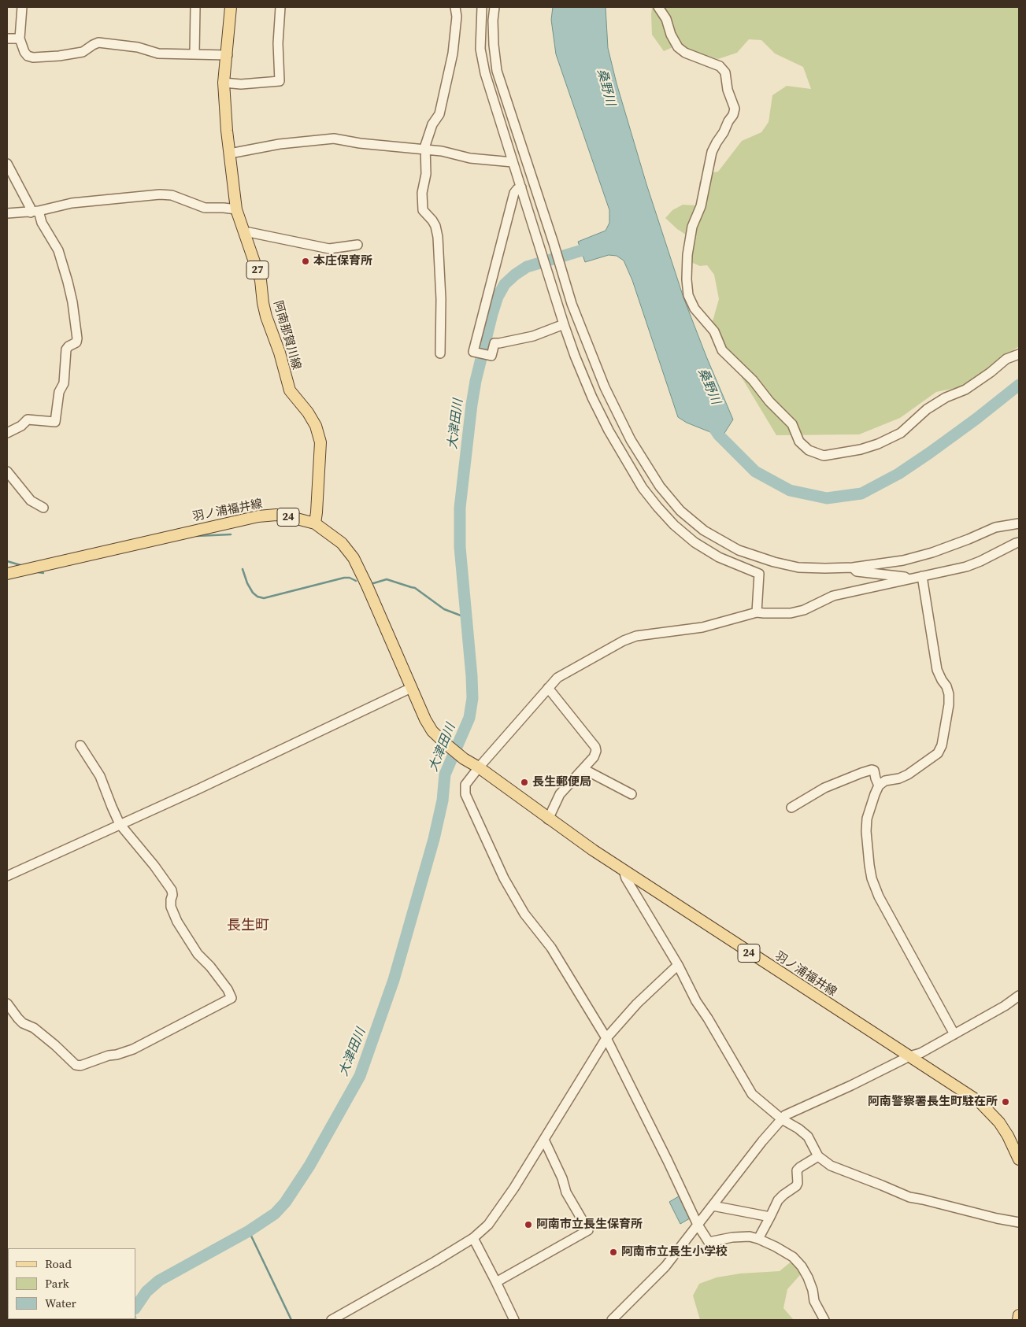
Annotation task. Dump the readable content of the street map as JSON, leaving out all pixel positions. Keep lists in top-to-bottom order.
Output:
{
  "streets": {
    "main road": [
      "27",
      "阿南那賀川線",
      "羽ノ浦福井線",
      "24"
    ]
  },
  "crossings": [
    ["阿南那賀川線", "羽ノ浦福井線"]
  ],
  "districts": ["長生町"],
  "water": ["桑野川", "大津田川"],
  "places": [
    "本庄保育所",
    "長生郵便局",
    "阿南警察署長生町駐在所",
    "阿南市立長生保育所",
    "阿南市立長生小学校"
  ],
  "legend": ["Road", "Park", "Water"]
}
